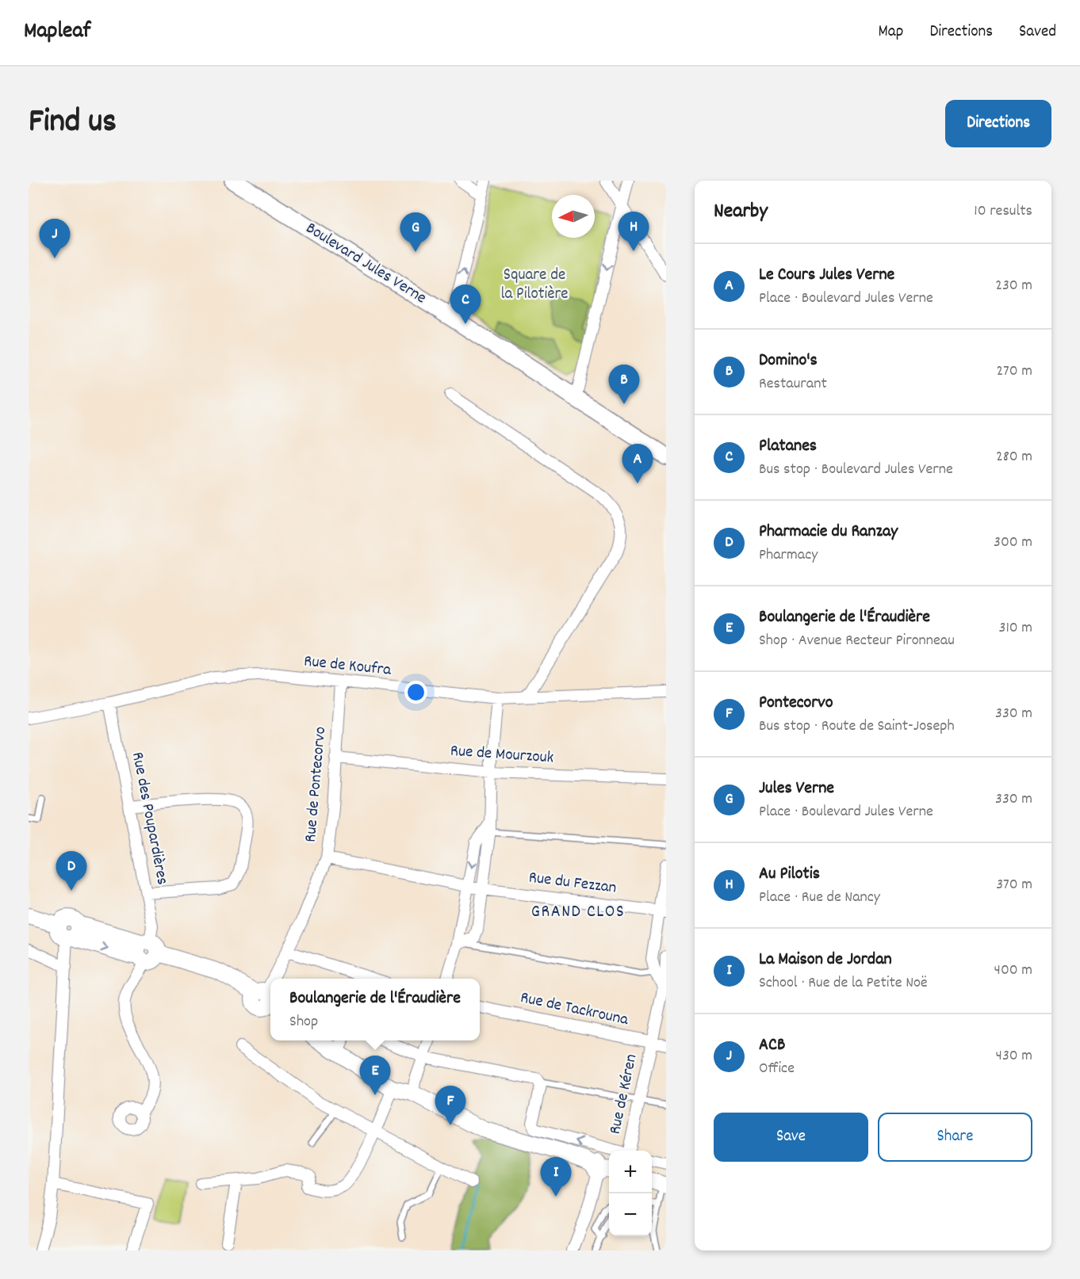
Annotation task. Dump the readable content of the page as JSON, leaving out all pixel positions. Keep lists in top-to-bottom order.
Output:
{
  "streets": {
    "main road": ["Boulevard Jules Verne"],
    "street": [
      "Rue de Koufra",
      "Rue de Mourzouk",
      "Rue de Pontecorvo",
      "Rue des Poupardières",
      "Rue du Fezzan",
      "Rue de Tackrouna",
      "Rue de Kéren"
    ]
  },
  "crossings": [
    ["Rue de Koufra", "Rue de Pontecorvo"],
    ["Rue de Koufra", "Rue des Poupardières"],
    ["Rue de Mourzouk", "Rue de Pontecorvo"],
    ["Rue de Tackrouna", "Rue de Kéren"]
  ],
  "districts": ["GRAND CLOS"],
  "parks": ["Square de la Pilotière"],
  "north": "left",
  "page": {
    "header": "Mapleaf",
    "nav": ["Map", "Directions", "Saved"],
    "title": "Find us",
    "buttons": [
      "Directions",
      ["Save", "Share"]
    ],
    "heading": ["Nearby", "10 results"],
    "pins": [
      "H",
      "G",
      "J",
      "C",
      "B",
      "A",
      "D",
      "E",
      "F",
      "I"
    ],
    "list": [
      {
        "mark": "A",
        "name": "Le Cours Jules Verne",
        "note": "Place · Boulevard Jules Verne",
        "value": "230 m"
      },
      {
        "mark": "B",
        "name": "Domino's",
        "note": "Restaurant",
        "value": "270 m"
      },
      {
        "mark": "C",
        "name": "Platanes",
        "note": "Bus stop · Boulevard Jules Verne",
        "value": "280 m"
      },
      {
        "mark": "D",
        "name": "Pharmacie du Ranzay",
        "note": "Pharmacy",
        "value": "300 m"
      },
      {
        "mark": "E",
        "name": "Boulangerie de l'Éraudière",
        "note": "Shop · Avenue Recteur Pironneau",
        "value": "310 m"
      },
      {
        "mark": "F",
        "name": "Pontecorvo",
        "note": "Bus stop · Route de Saint-Joseph",
        "value": "330 m"
      },
      {
        "mark": "G",
        "name": "Jules Verne",
        "note": "Place · Boulevard Jules Verne",
        "value": "330 m"
      },
      {
        "mark": "H",
        "name": "Au Pilotis",
        "note": "Place · Rue de Nancy",
        "value": "370 m"
      },
      {
        "mark": "I",
        "name": "La Maison de Jordan",
        "note": "School · Rue de la Petite Noë",
        "value": "400 m"
      },
      {
        "mark": "J",
        "name": "ACB",
        "note": "Office",
        "value": "430 m"
      }
    ],
    "popup": ["Boulangerie de l'Éraudière", "Shop"],
    "map_buttons": ["+", "−"]
  }
}
